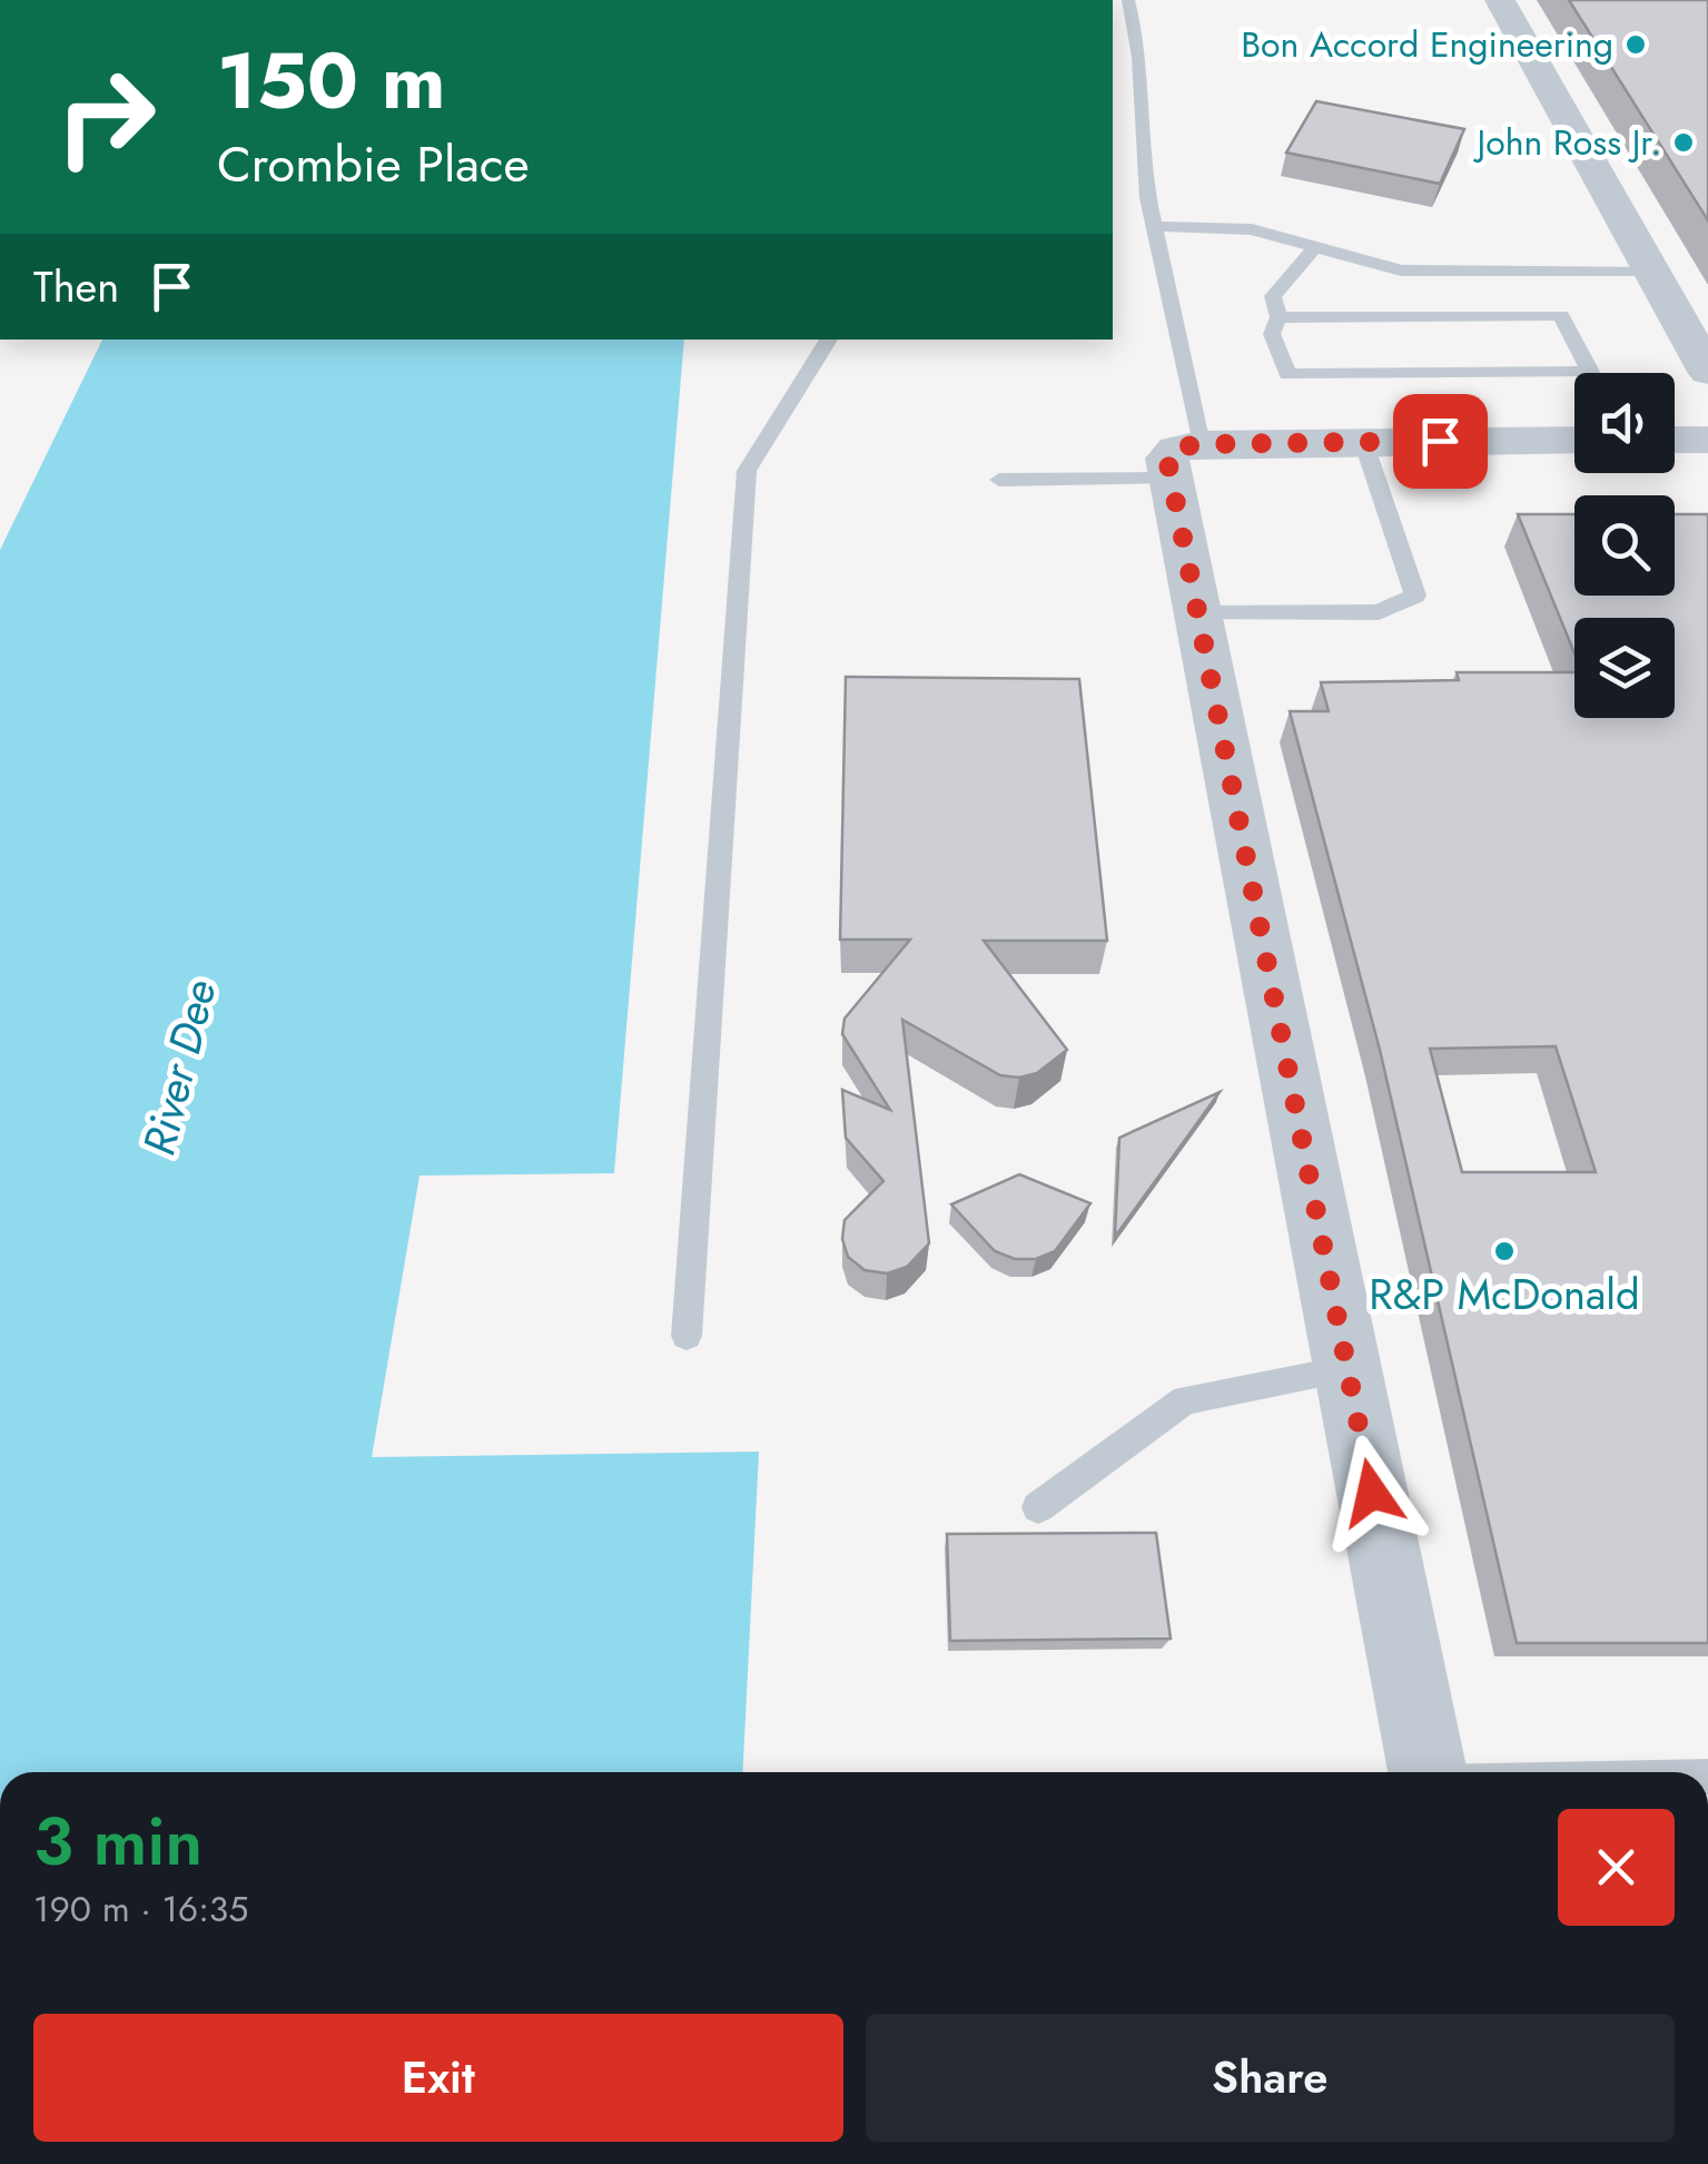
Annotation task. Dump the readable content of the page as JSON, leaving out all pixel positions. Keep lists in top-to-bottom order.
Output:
{
  "water": ["River Dee"],
  "places": ["Bon Accord Engineering", "John Ross Jr.", "R&P McDonald"],
  "page": {
    "turn": ["150 m", "Crombie Place"],
    "then": "Then",
    "heading": ["3 min", "190 m · 16:35"],
    "buttons": ["Exit", "Share"]
  }
}
